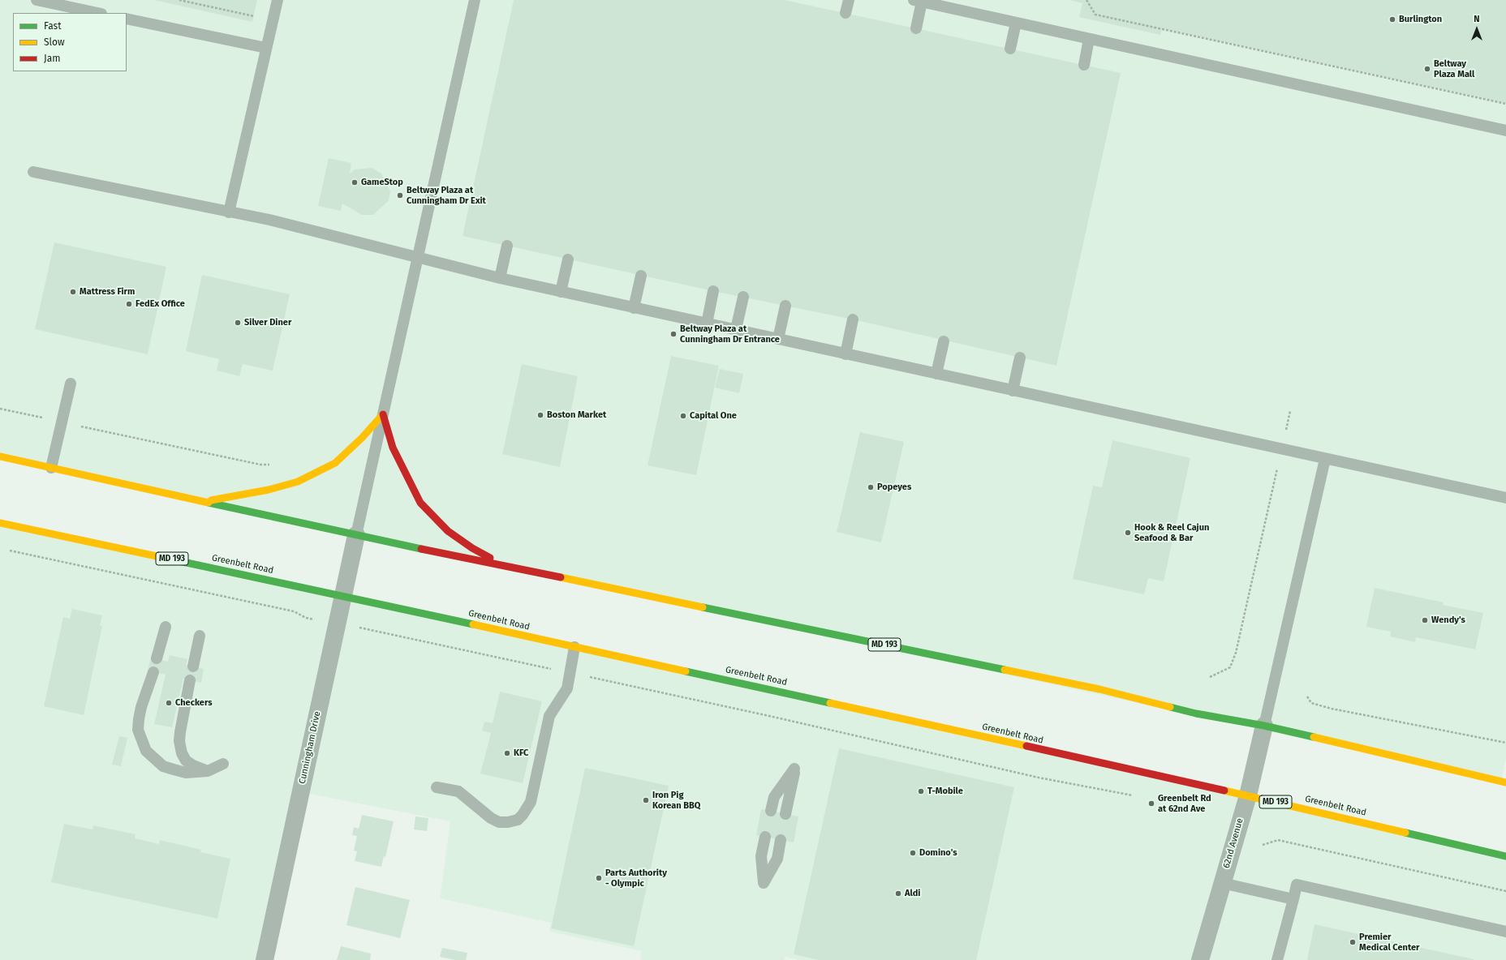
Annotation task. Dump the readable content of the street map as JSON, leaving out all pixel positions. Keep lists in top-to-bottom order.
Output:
{
  "streets": {
    "main road": ["MD 193", "Greenbelt Road"],
    "street": ["Cunningham Drive", "62nd Avenue"]
  },
  "crossings": [
    ["MD 193", "Cunningham Drive"],
    ["MD 193", "62nd Avenue"],
    ["Greenbelt Road", "Cunningham Drive"],
    ["Greenbelt Road", "62nd Avenue"]
  ],
  "places": [
    "Burlington",
    "Beltway Plaza Mall",
    "GameStop",
    "Beltway Plaza at Cunningham Dr Exit",
    "Mattress Firm",
    "FedEx Office",
    "Silver Diner",
    "Beltway Plaza at Cunningham Dr Entrance",
    "Boston Market",
    "Capital One",
    "Popeyes",
    "Hook & Reel Cajun Seafood & Bar",
    "Wendy's",
    "Checkers",
    "KFC",
    "T-Mobile",
    "Iron Pig Korean BBQ",
    "Greenbelt Rd at 62nd Ave",
    "Domino's",
    "Parts Authority - Olympic",
    "Aldi",
    "Premier Medical Center"
  ],
  "legend": ["Fast", "Slow", "Jam"],
  "north": "top"
}
